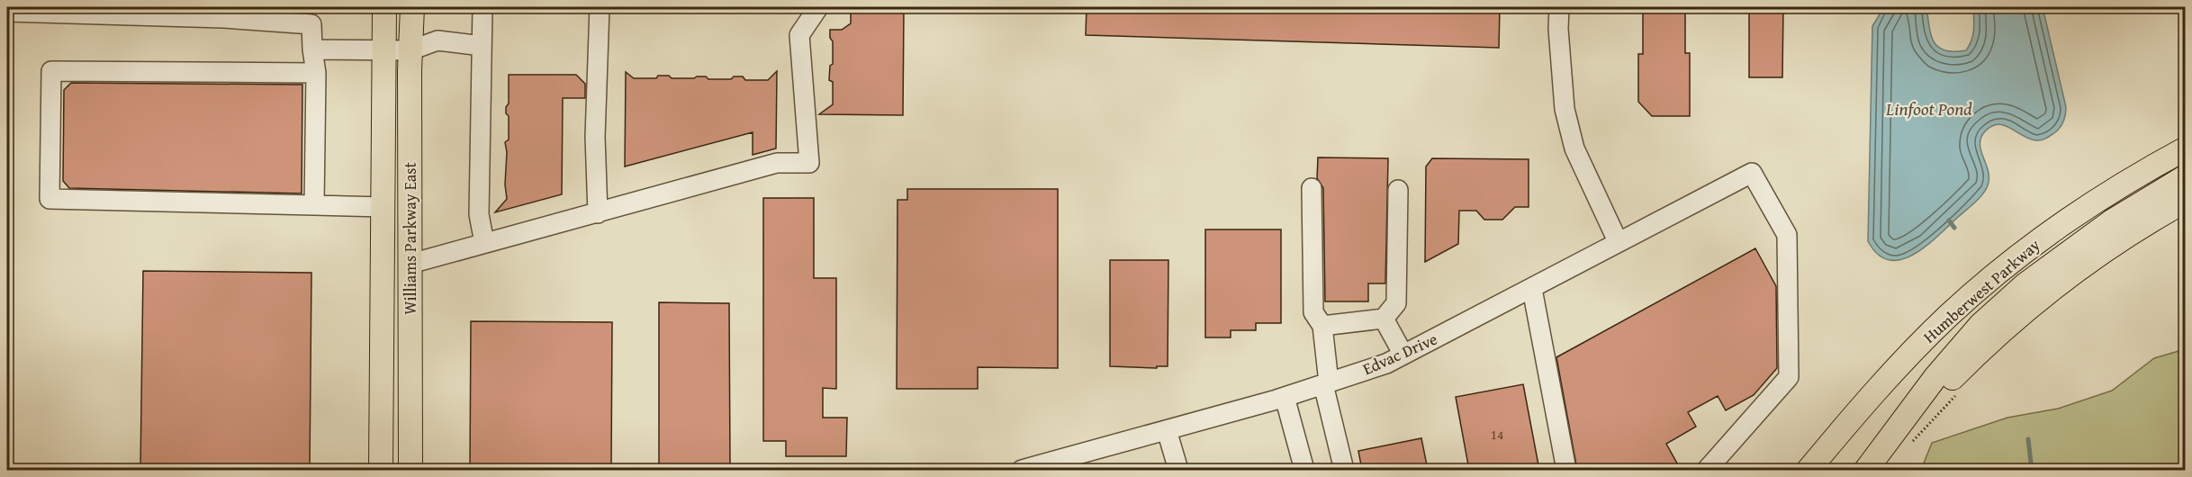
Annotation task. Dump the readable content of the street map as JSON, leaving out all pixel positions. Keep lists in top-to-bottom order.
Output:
{
  "streets": {
    "main road": ["Williams Parkway East", "Humberwest Parkway"],
    "street": ["Edvac Drive"]
  },
  "water": ["Linfoot Pond"],
  "house_numbers": ["14"]
}
